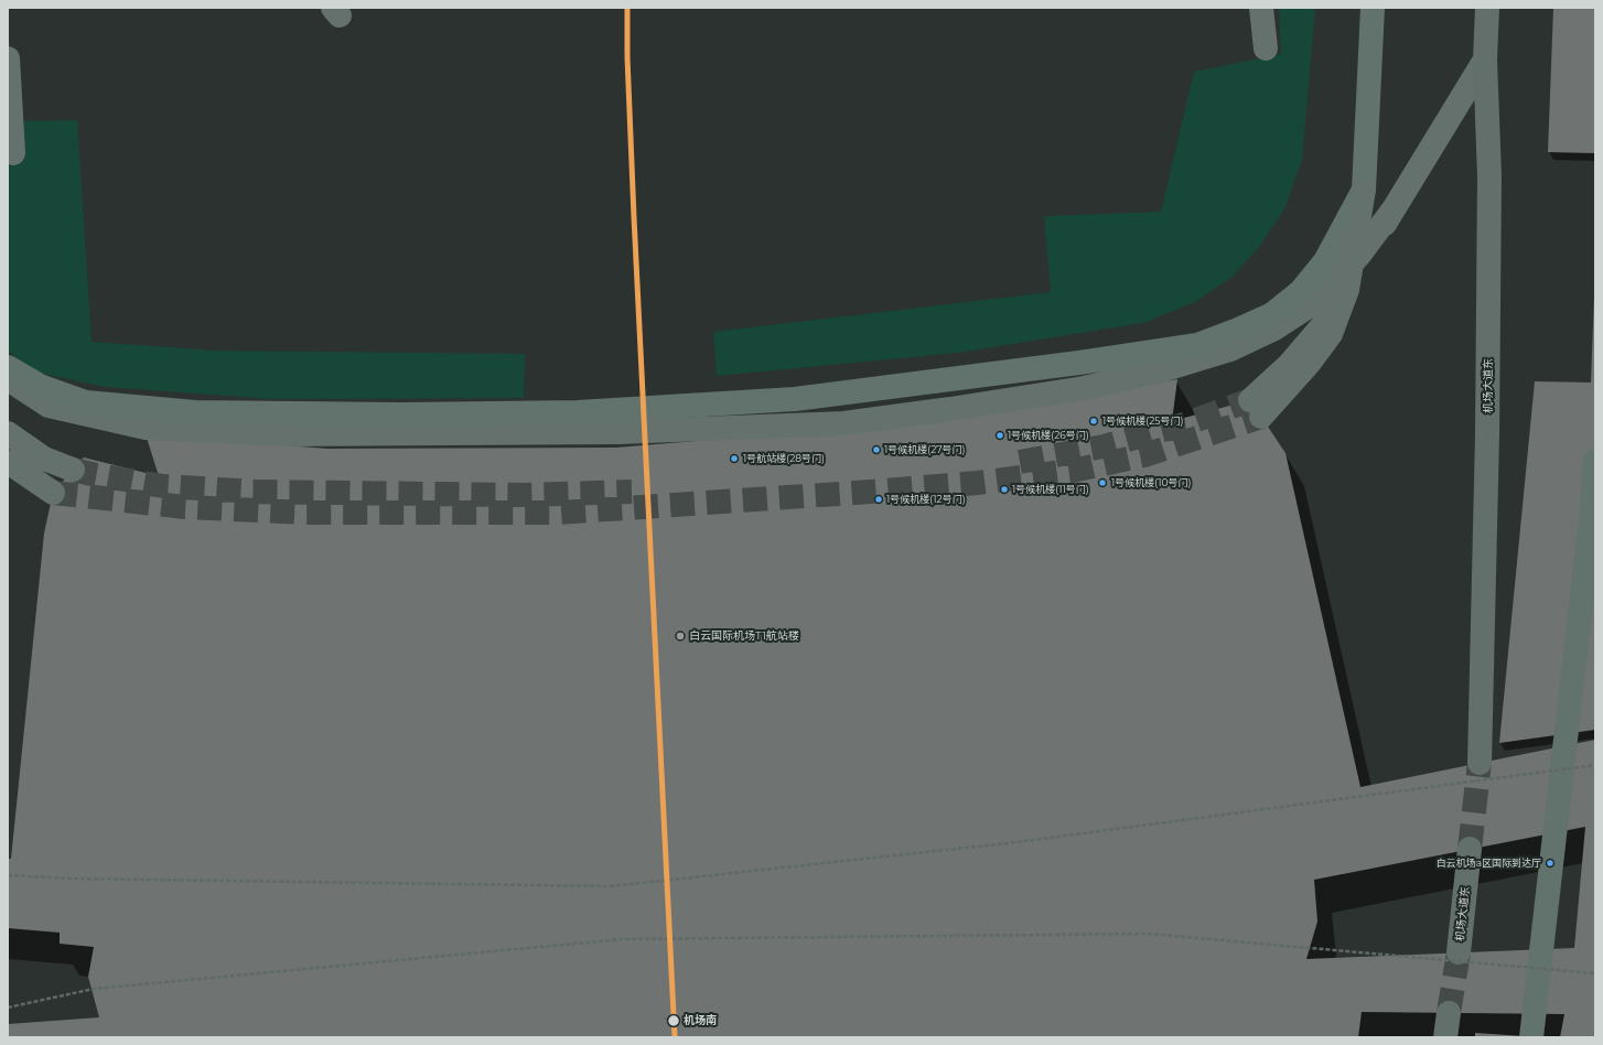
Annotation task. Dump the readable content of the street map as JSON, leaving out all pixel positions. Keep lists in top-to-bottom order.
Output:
{
  "streets": {
    "highway": ["机场大道东"]
  },
  "places": [
    "1号候机楼(25号门)",
    "1号候机楼(26号门)",
    "1号候机楼(27号门)",
    "1号航站楼(28号门)",
    "1号候机楼(10号门)",
    "1号候机楼(11号门)",
    "1号候机楼(12号门)",
    "白云国际机场T1航站楼",
    "白云机场a区国际到达厅",
    "机场南"
  ]
}
